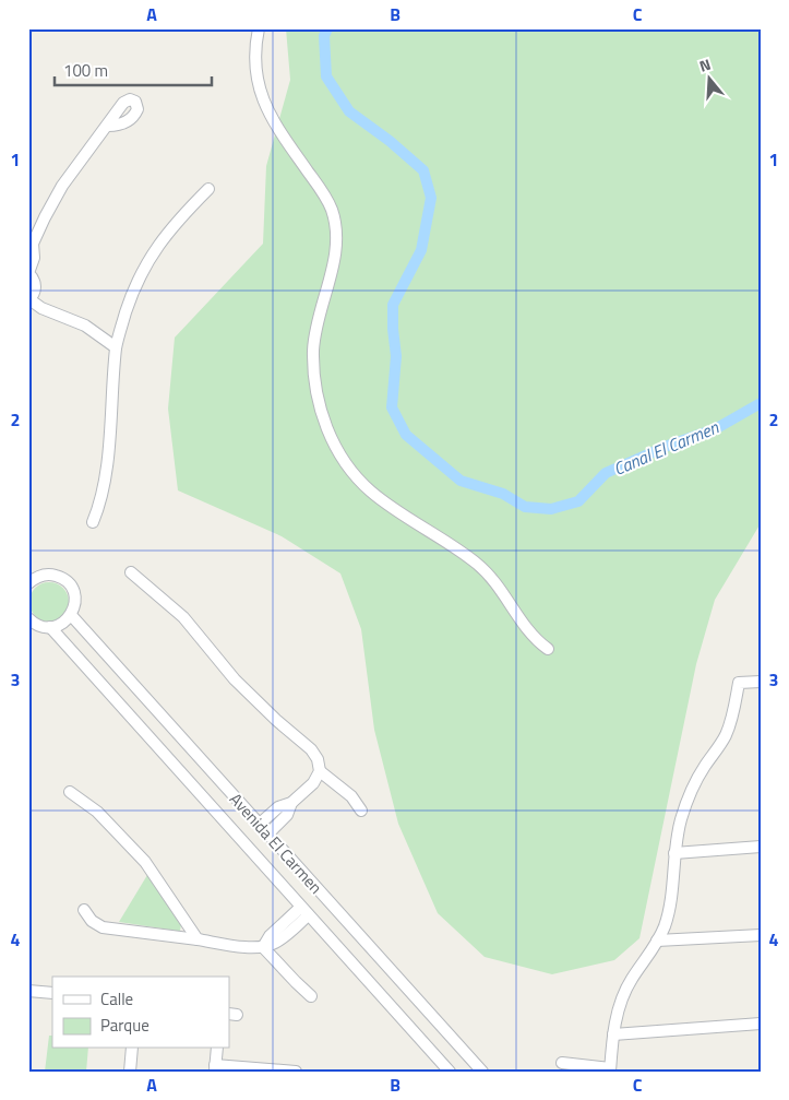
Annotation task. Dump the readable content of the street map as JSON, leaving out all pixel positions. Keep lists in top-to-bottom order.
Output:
{
  "streets": {
    "street": ["Avenida El Carmen"]
  },
  "water": ["Canal El Carmen"],
  "legend": ["Calle", "Parque"],
  "scale_bar": "100 m",
  "north": "top",
  "grid": {
    "columns": ["A", "B", "C"],
    "rows": [
      "1",
      "2",
      "3",
      "4"
    ]
  }
}
